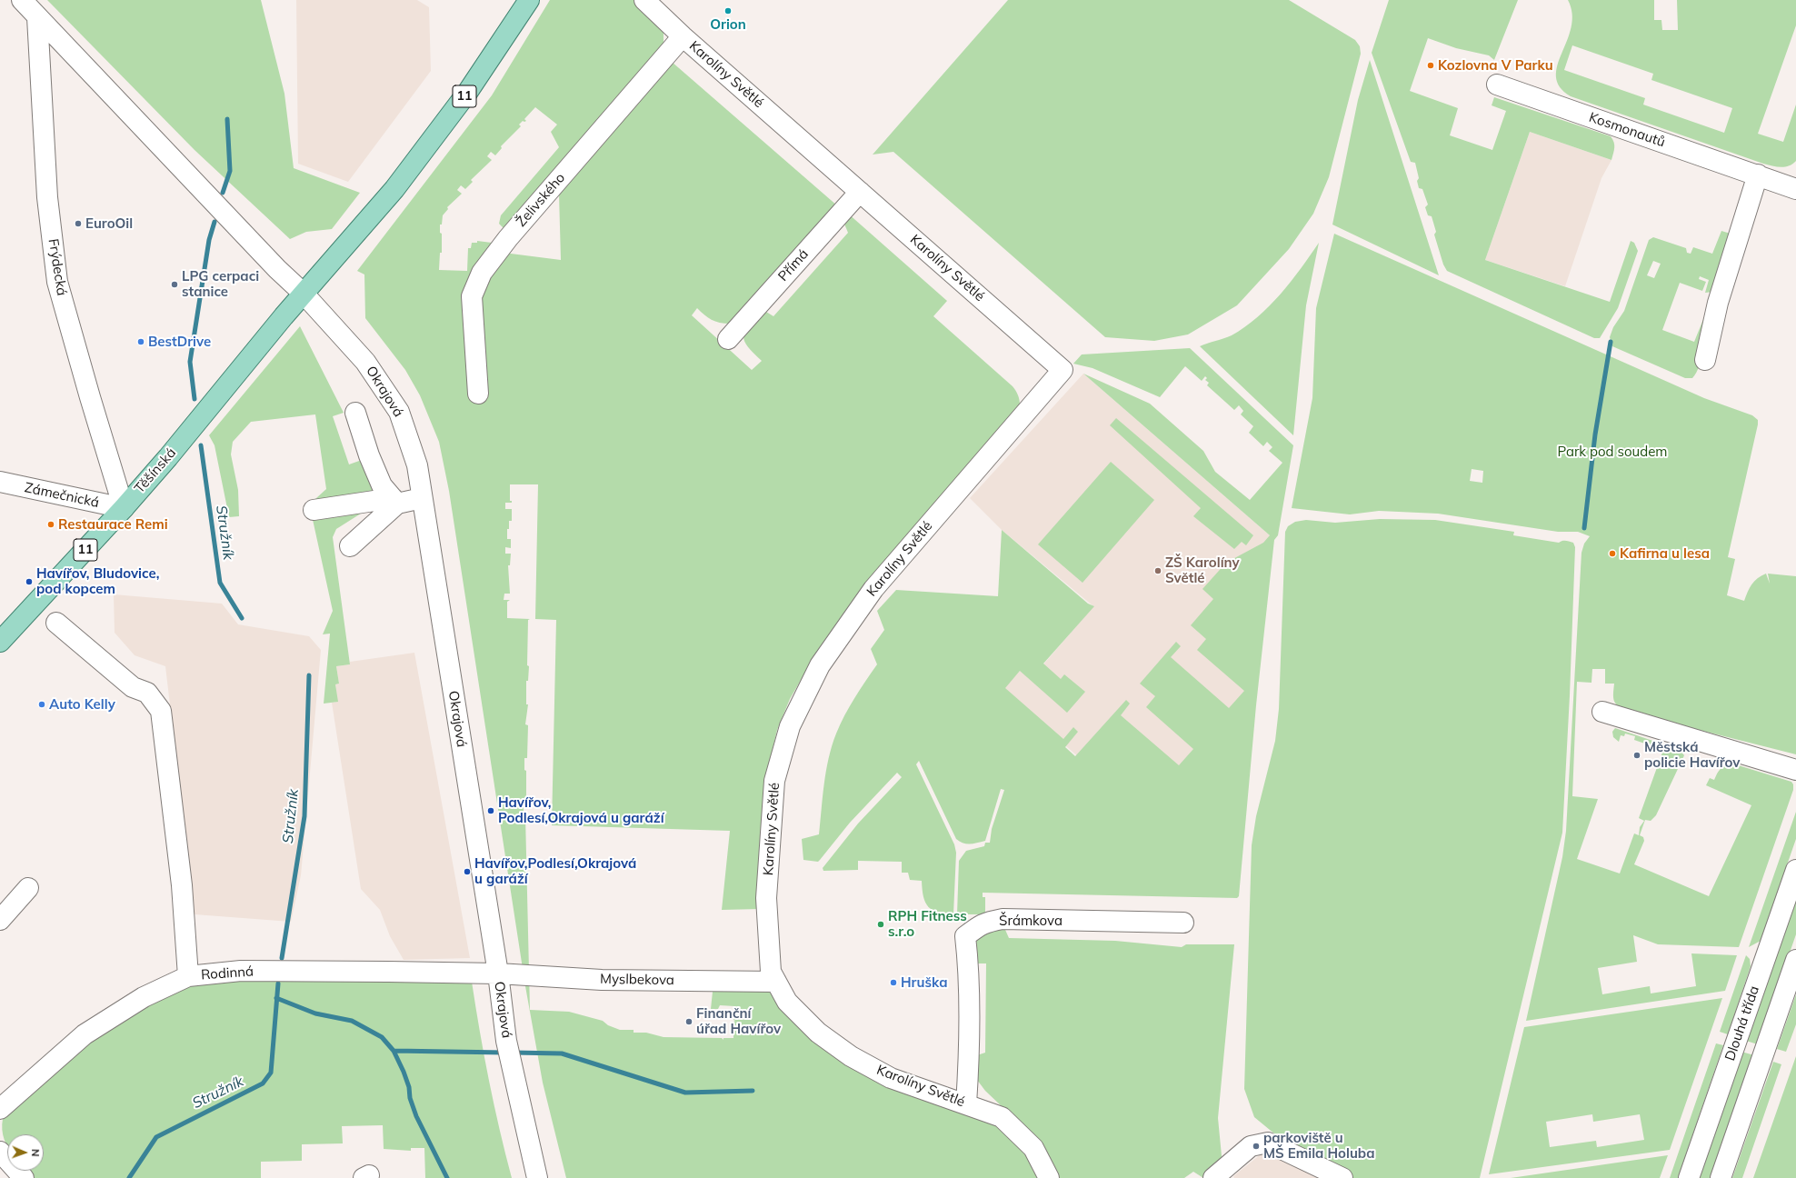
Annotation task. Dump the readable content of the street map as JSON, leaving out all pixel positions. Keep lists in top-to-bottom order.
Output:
{
  "streets": {
    "main road": ["11", "Těšínská"],
    "street": [
      "Karolíny Světlé",
      "Kosmonautů",
      "Želivského",
      "Přímá",
      "Frýdecká",
      "Okrajová",
      "Zámečnická",
      "Šrámkova",
      "Rodinná",
      "Myslbekova",
      "Dlouhá třída"
    ]
  },
  "crossings": [
    ["Karolíny Světlé", "Želivského"],
    ["Karolíny Světlé", "Přímá"],
    ["Karolíny Světlé", "Šrámkova"],
    ["Karolíny Světlé", "Myslbekova"],
    ["11", "Okrajová"],
    ["11", "Těšínská"],
    ["Frýdecká", "Těšínská"],
    ["Frýdecká", "Zámečnická"],
    ["Okrajová", "Těšínská"],
    ["Okrajová", "Rodinná"],
    ["Okrajová", "Myslbekova"],
    ["Těšínská", "Zámečnická"],
    ["Rodinná", "Myslbekova"]
  ],
  "water": ["Stružník"],
  "parks": ["Park pod soudem"],
  "places": [
    "Orion",
    "Kozlovna V Parku",
    "EuroOil",
    "LPG cerpaci stanice",
    "BestDrive",
    "Restaurace Remi",
    "Kafirna u lesa",
    "ZŠ Karolíny Světlé",
    "Havířov, Bludovice, pod kopcem",
    "Auto Kelly",
    "Městská policie Havířov",
    "Havířov, Podlesí,Okrajová u garáží",
    "Havířov,Podlesí,Okrajová u garáží",
    "RPH Fitness s.r.o",
    "Hruška",
    "Finanční úřad Havířov",
    "parkoviště u MŠ Emila Holuba"
  ],
  "north": "right"
}
